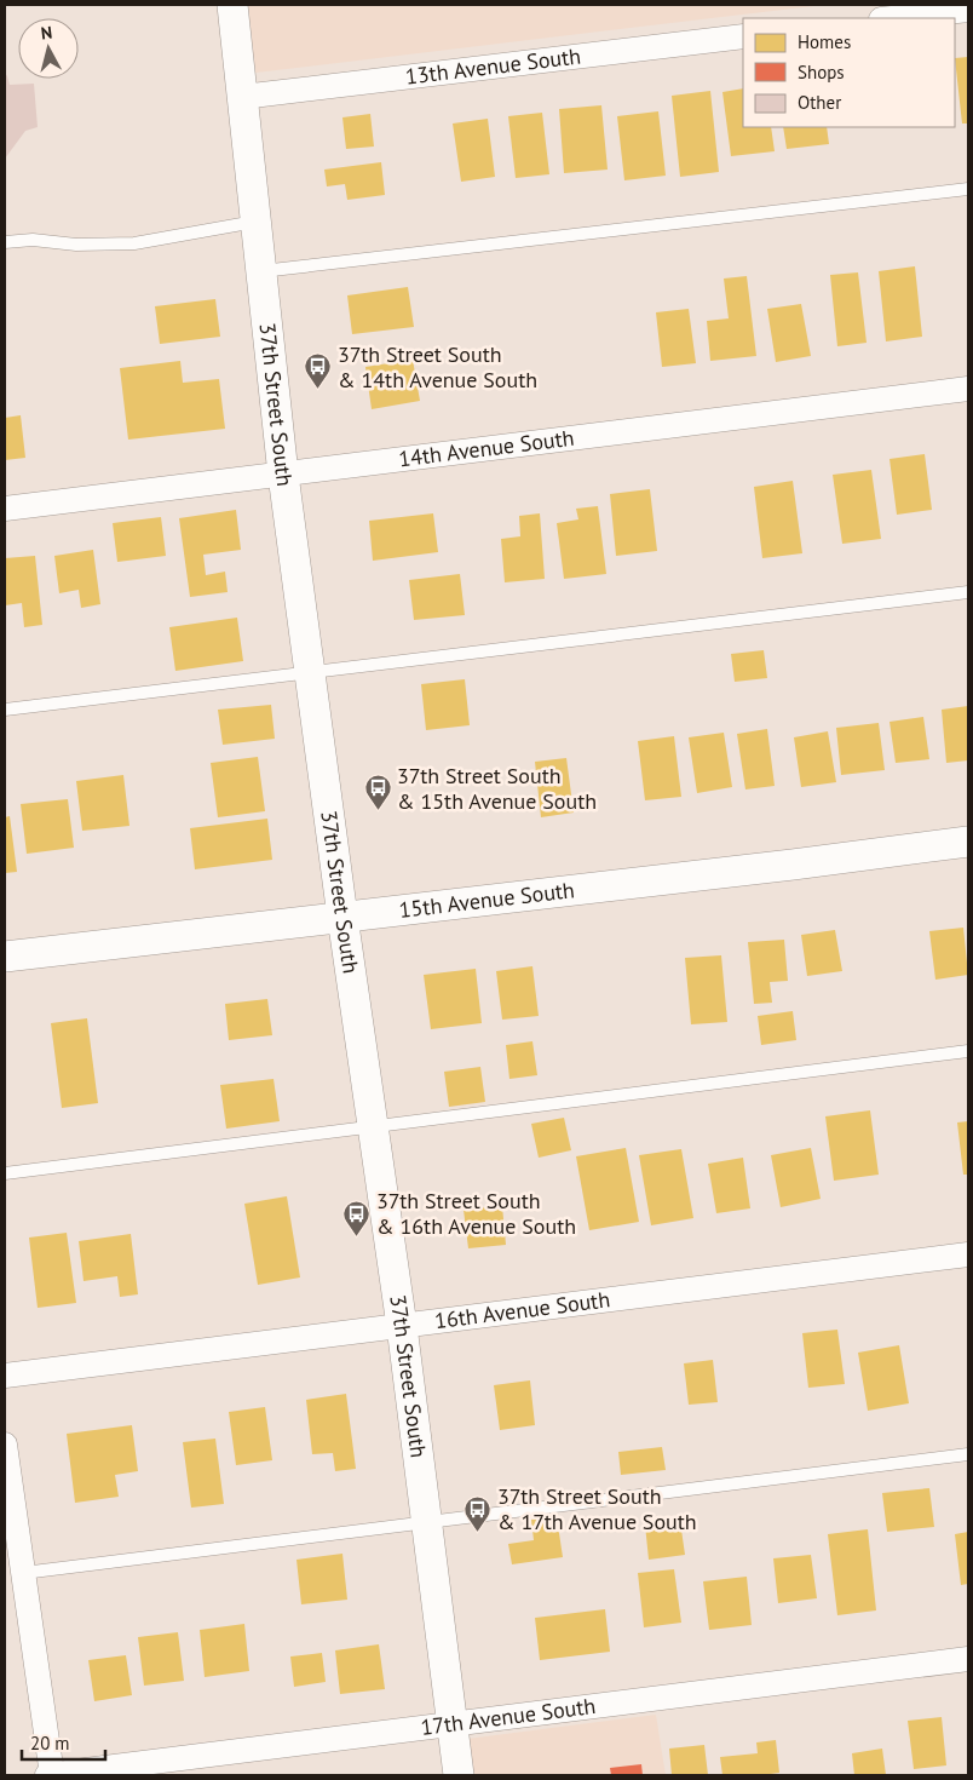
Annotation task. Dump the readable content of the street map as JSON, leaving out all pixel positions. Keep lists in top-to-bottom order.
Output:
{
  "streets": {
    "street": [
      "13th Avenue South",
      "37th Street South",
      "14th Avenue South",
      "15th Avenue South",
      "16th Avenue South",
      "17th Avenue South"
    ]
  },
  "crossings": [
    ["13th Avenue South", "37th Street South"],
    ["37th Street South", "14th Avenue South"],
    ["37th Street South", "15th Avenue South"],
    ["37th Street South", "16th Avenue South"],
    ["37th Street South", "17th Avenue South"]
  ],
  "places": {
    "bus stop": [
      "37th Street South & 14th Avenue South",
      "37th Street South & 15th Avenue South",
      "37th Street South & 16th Avenue South",
      "37th Street South & 17th Avenue South"
    ]
  },
  "legend": ["Homes", "Shops", "Other"],
  "scale_bar": "20 m",
  "north": "top"
}
